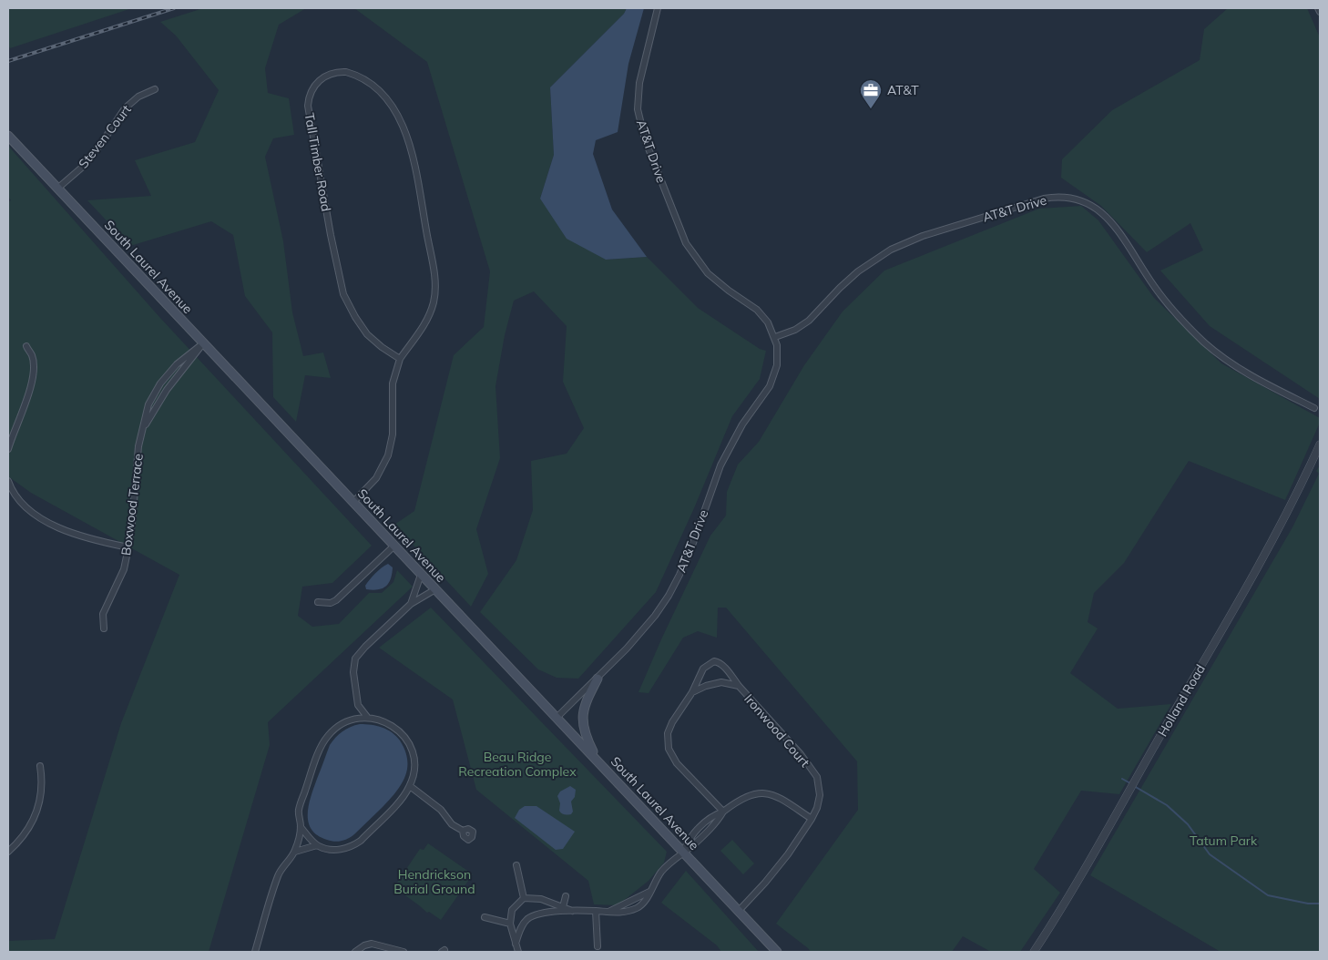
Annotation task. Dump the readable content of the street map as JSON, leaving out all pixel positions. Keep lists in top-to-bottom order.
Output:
{
  "streets": {
    "main road": ["South Laurel Avenue"],
    "street": [
      "Steven Court",
      "AT&T Drive",
      "Tall Timber Road",
      "Boxwood Terrace",
      "Holland Road",
      "Ironwood Court"
    ]
  },
  "crossings": [
    ["Steven Court", "South Laurel Avenue"],
    ["AT&T Drive", "South Laurel Avenue"],
    ["Tall Timber Road", "South Laurel Avenue"],
    ["South Laurel Avenue", "Boxwood Terrace"],
    ["South Laurel Avenue", "Ironwood Court"]
  ],
  "parks": ["Beau Ridge Recreation Complex", "Tatum Park", "Hendrickson Burial Ground"],
  "places": {
    "office": ["AT&T"]
  }
}
